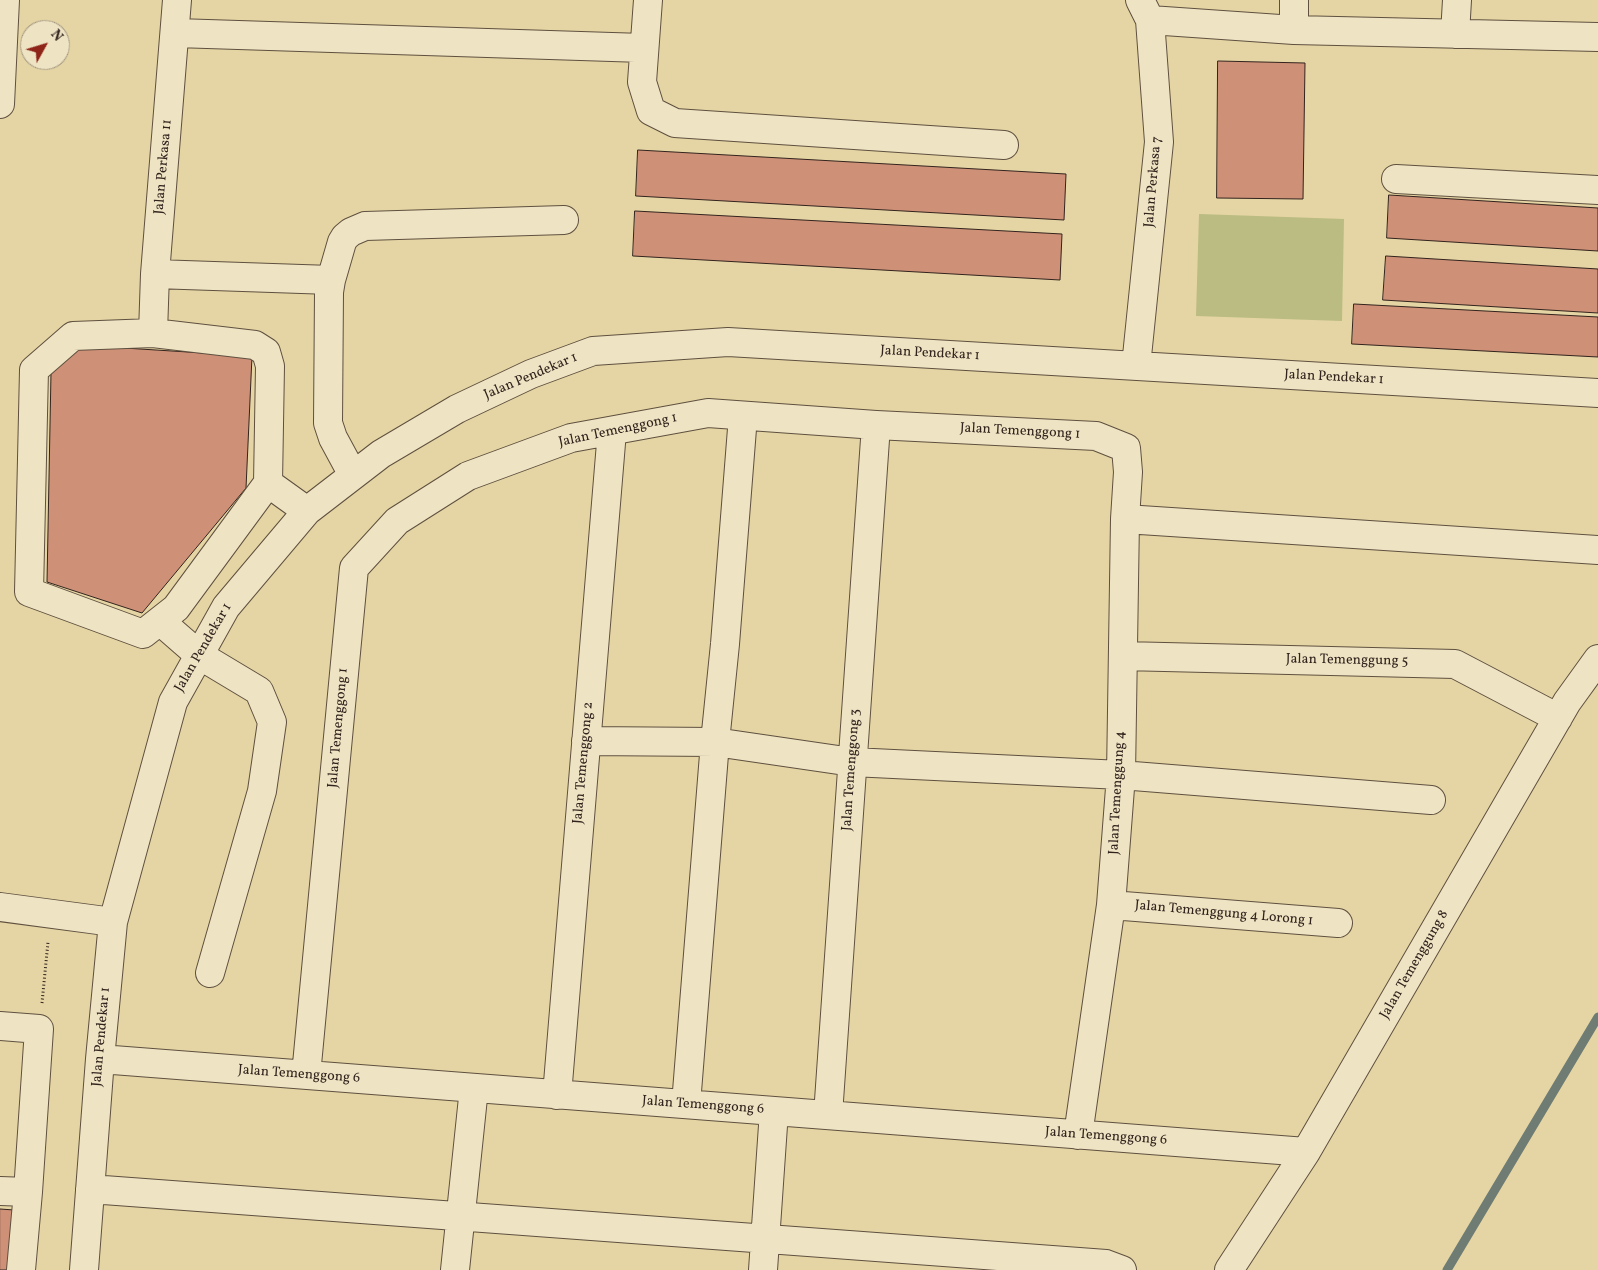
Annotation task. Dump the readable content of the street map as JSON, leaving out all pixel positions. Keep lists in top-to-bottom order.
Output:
{
  "streets": {
    "street": [
      "Jalan Perkasa 11",
      "Jalan Perkasa 7",
      "Jalan Pendekar 1",
      "Jalan Temenggong 1",
      "Jalan Temenggung 5",
      "Jalan Temenggong 2",
      "Jalan Temenggong 3",
      "Jalan Temenggung 4",
      "Jalan Temenggung 4 Lorong 1",
      "Jalan Temenggung 8",
      "Jalan Temenggong 6"
    ]
  },
  "crossings": [
    ["Jalan Perkasa 7", "Jalan Pendekar 1"],
    ["Jalan Pendekar 1", "Jalan Temenggong 6"],
    ["Jalan Temenggong 1", "Jalan Temenggong 2"],
    ["Jalan Temenggong 1", "Jalan Temenggong 3"],
    ["Jalan Temenggong 1", "Jalan Temenggung 4"],
    ["Jalan Temenggong 1", "Jalan Temenggong 6"],
    ["Jalan Temenggung 5", "Jalan Temenggung 4"],
    ["Jalan Temenggung 5", "Jalan Temenggung 8"],
    ["Jalan Temenggong 2", "Jalan Temenggong 6"],
    ["Jalan Temenggong 3", "Jalan Temenggong 6"],
    ["Jalan Temenggung 4", "Jalan Temenggung 4 Lorong 1"],
    ["Jalan Temenggung 4", "Jalan Temenggong 6"],
    ["Jalan Temenggung 8", "Jalan Temenggong 6"]
  ],
  "north": "top right"
}
